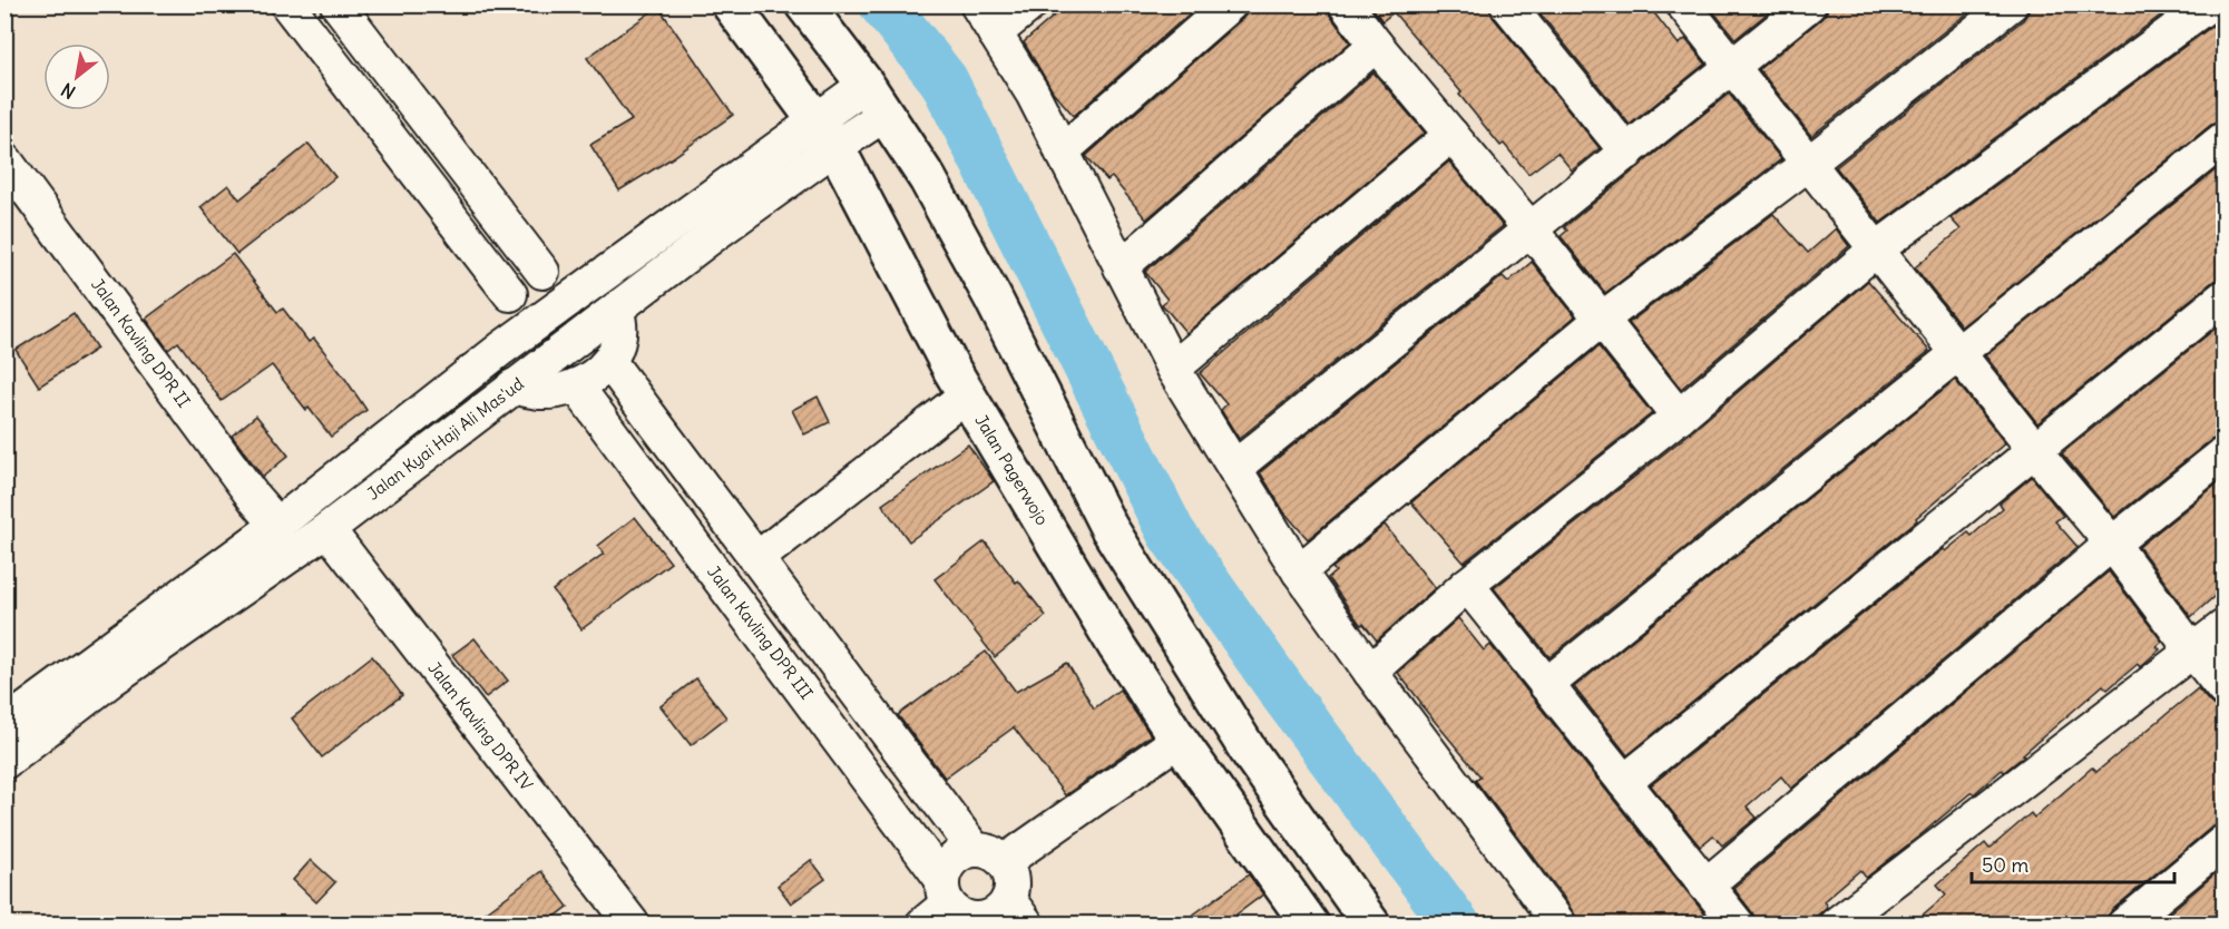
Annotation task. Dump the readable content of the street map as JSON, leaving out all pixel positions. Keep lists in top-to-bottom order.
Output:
{
  "streets": {
    "main road": ["Jalan Pagerwojo"],
    "street": [
      "Jalan Kavling DPR II",
      "Jalan Kyai Haji Ali Mas'ud",
      "Jalan Kavling DPR III",
      "Jalan Kavling DPR IV"
    ]
  },
  "crossings": [
    ["Jalan Kavling DPR II", "Jalan Kyai Haji Ali Mas'ud"],
    ["Jalan Kyai Haji Ali Mas'ud", "Jalan Pagerwojo"],
    ["Jalan Kyai Haji Ali Mas'ud", "Jalan Kavling DPR IV"]
  ],
  "scale_bar": "50 m",
  "north": "bottom left"
}
